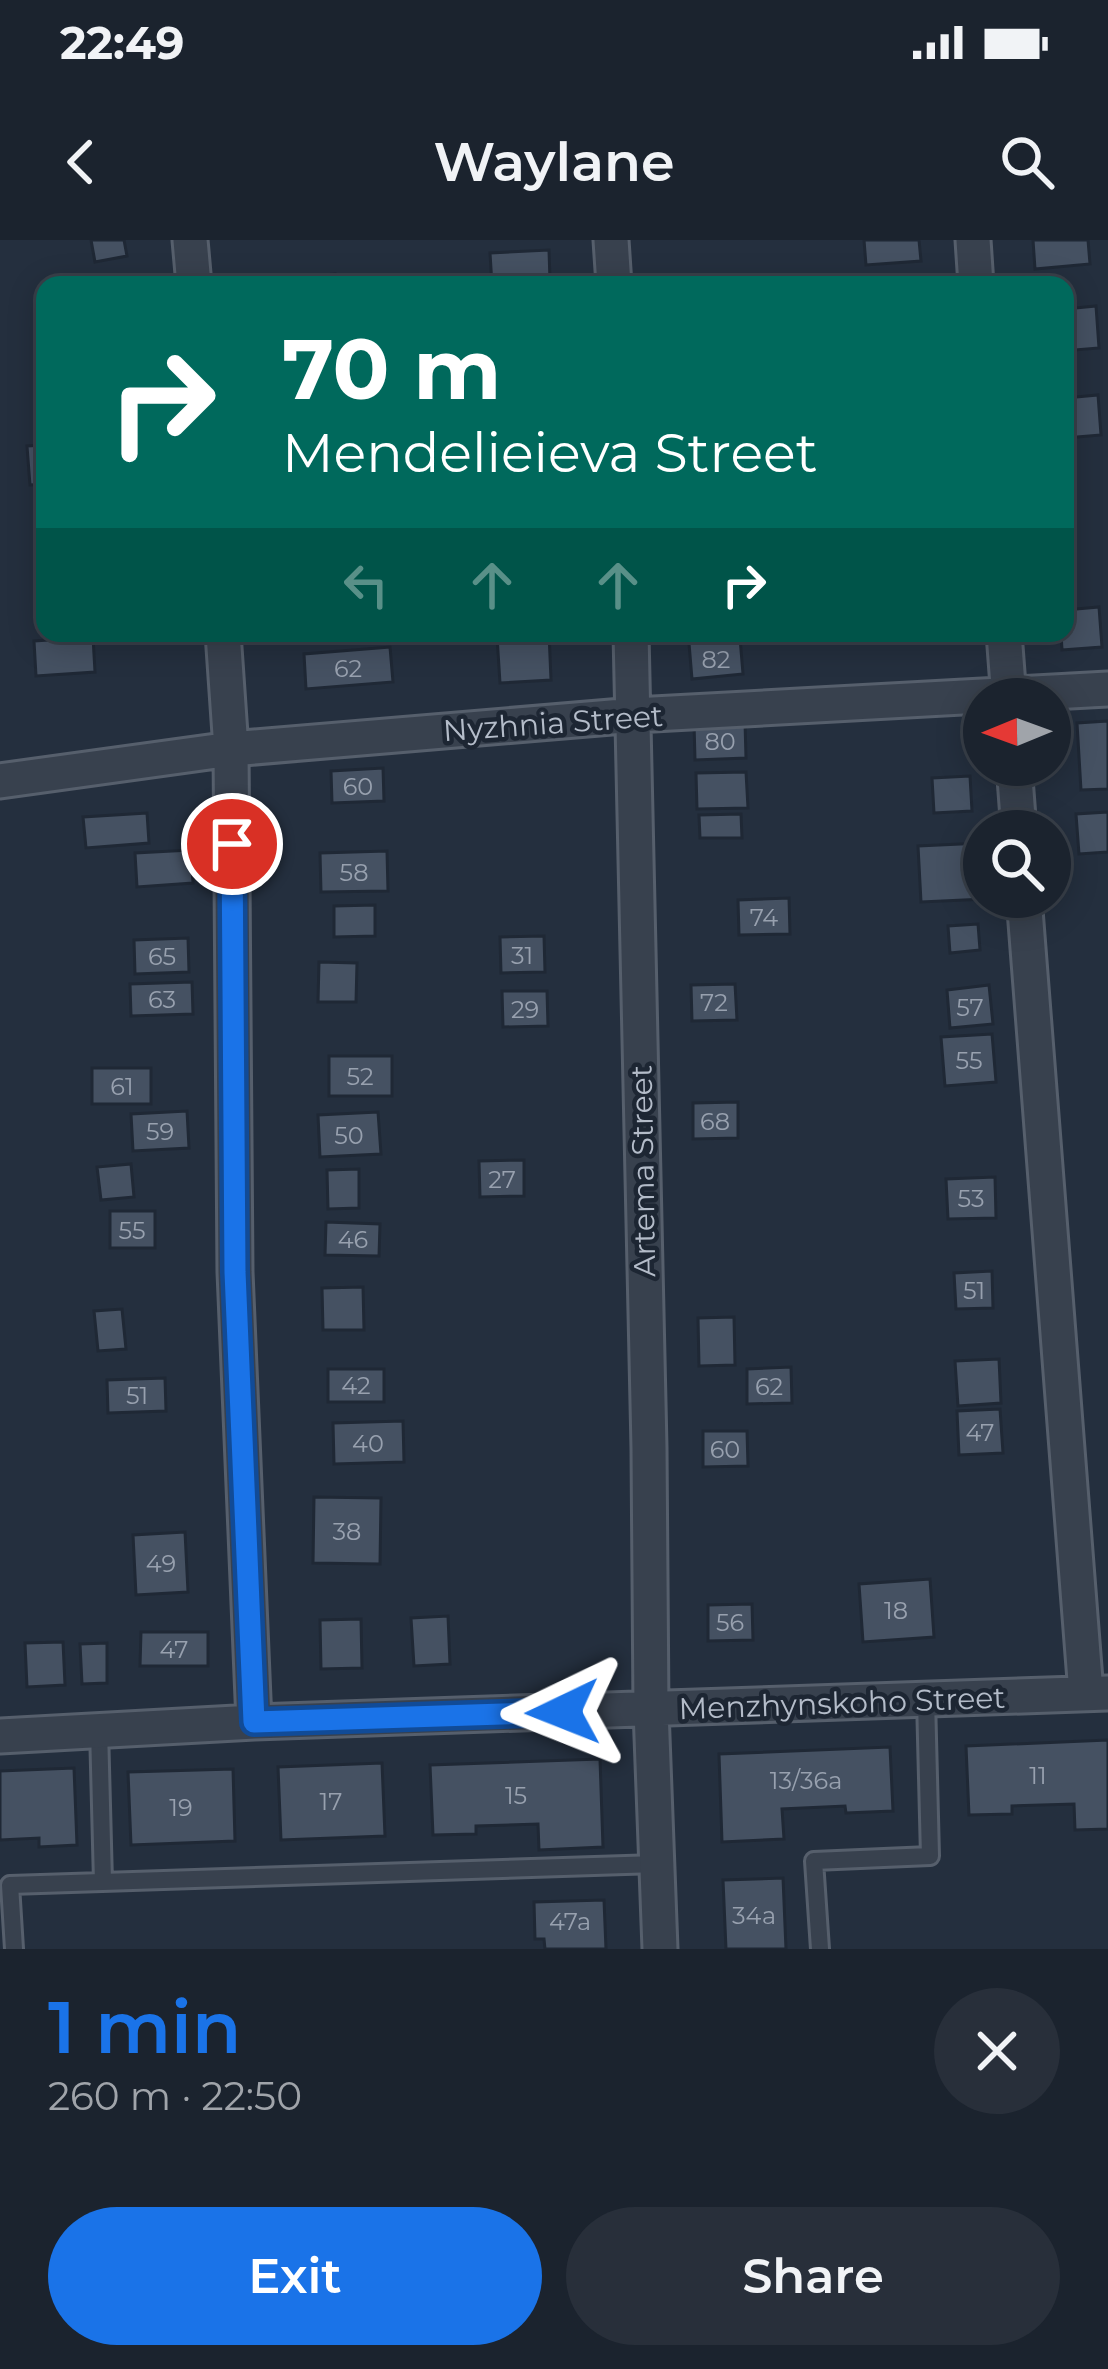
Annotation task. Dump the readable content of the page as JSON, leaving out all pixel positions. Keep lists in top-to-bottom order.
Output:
{
  "streets": {
    "street": ["Nyzhnia Street", "Artema Street", "Menzhynskoho Street"]
  },
  "crossings": [
    ["Nyzhnia Street", "Artema Street"],
    ["Artema Street", "Menzhynskoho Street"]
  ],
  "house_numbers": [
    "82",
    "62",
    "80",
    "60",
    "58",
    "74",
    "31",
    "65",
    "63",
    "72",
    "57",
    "29",
    "55",
    "52",
    "61",
    "68",
    "59",
    "50",
    "27",
    "53",
    "55",
    "46",
    "51",
    "42",
    "62",
    "51",
    "47",
    "40",
    "60",
    "38",
    "49",
    "18",
    "56",
    "47",
    "11",
    "13/36а",
    "15",
    "17",
    "19",
    "34а",
    "47а"
  ],
  "north": "left",
  "page": {
    "status": "22:49",
    "header": "Waylane",
    "turn": ["70 m", "Mendelieieva Street"],
    "heading": ["1 min", "260 m · 22:50"],
    "buttons": ["Exit", "Share"]
  }
}
